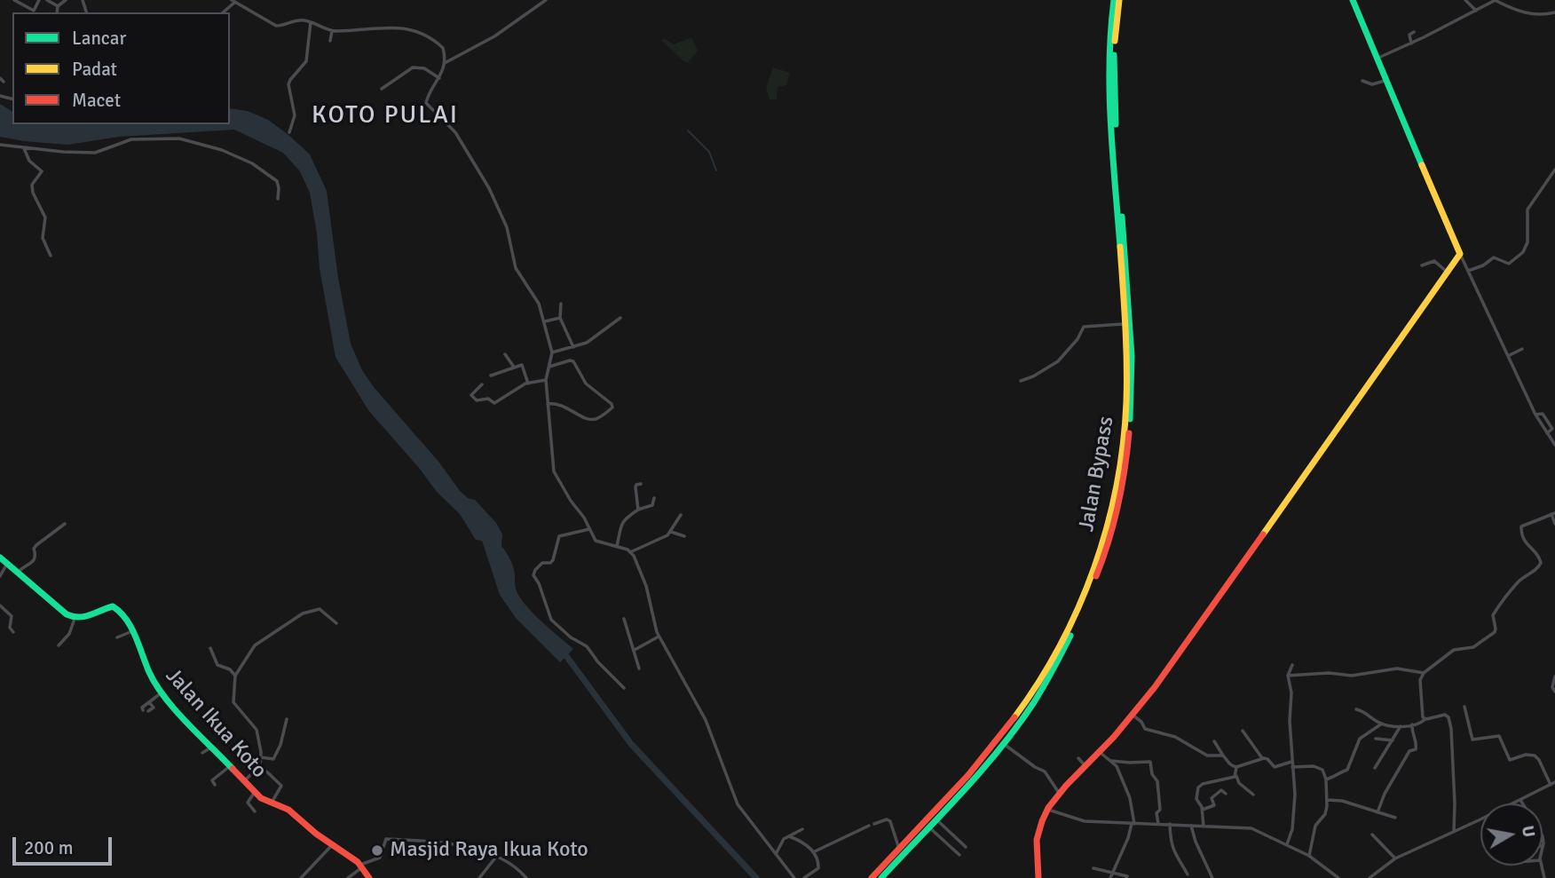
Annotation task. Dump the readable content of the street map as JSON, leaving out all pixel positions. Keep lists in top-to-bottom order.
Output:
{
  "streets": {
    "main road": ["Jalan Bypass", "Jalan Ikua Koto"]
  },
  "districts": ["KOTO PULAI"],
  "places": ["Masjid Raya Ikua Koto"],
  "legend": ["Lancar", "Padat", "Macet"],
  "scale_bar": "200 m",
  "north": "right"
}
